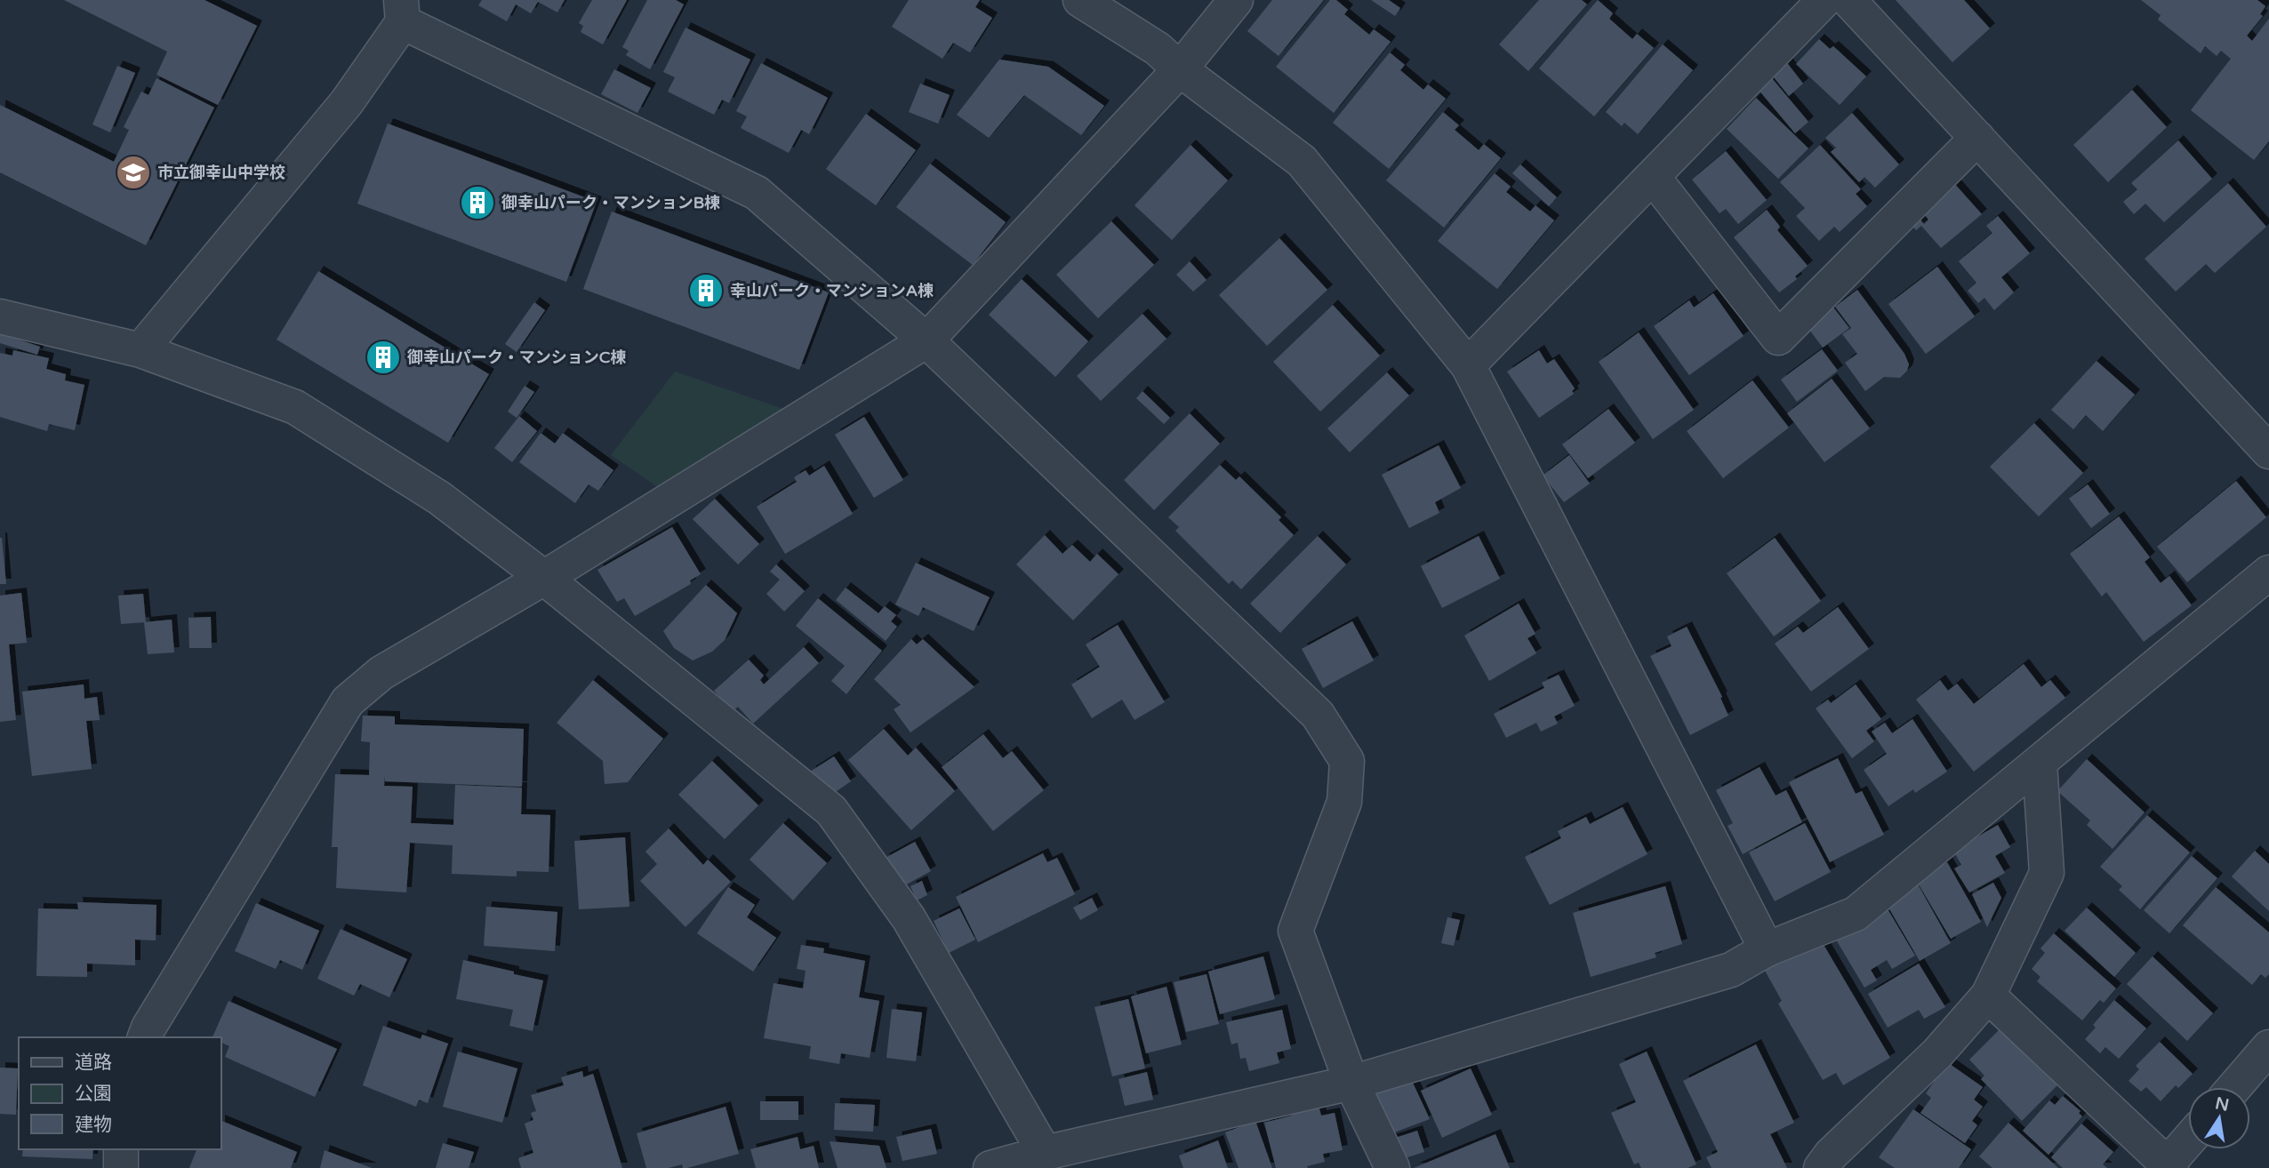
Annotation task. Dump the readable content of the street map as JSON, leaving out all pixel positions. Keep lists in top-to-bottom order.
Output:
{
  "places": {
    "school or university": ["市立御幸山中学校"],
    "building": ["御幸山パーク・マンションB棟", "幸山パーク・マンションA棟", "御幸山パーク・マンションC棟"]
  },
  "legend": ["道路", "公園", "建物"],
  "north": "top"
}
